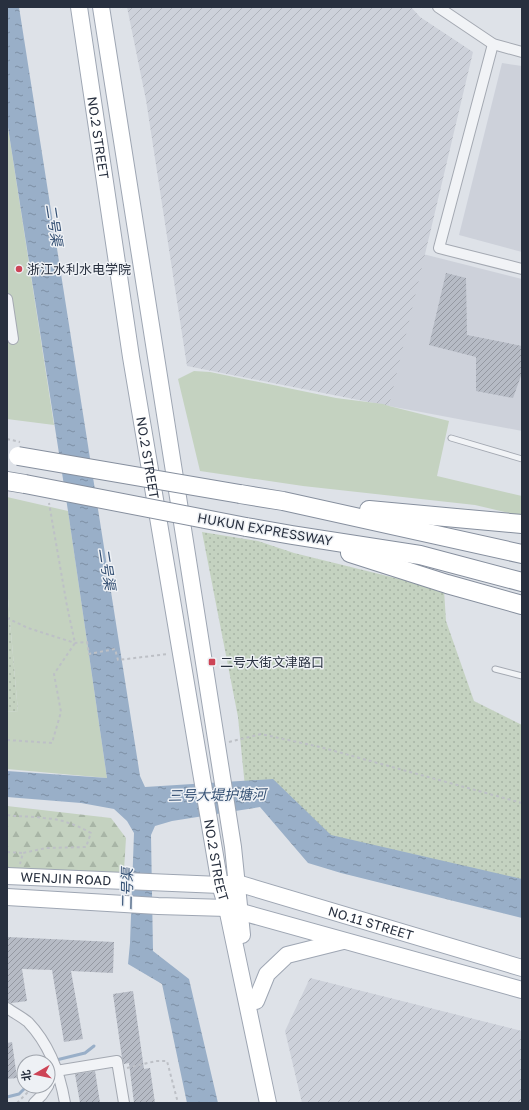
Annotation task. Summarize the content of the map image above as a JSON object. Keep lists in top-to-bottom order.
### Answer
{
  "streets": {
    "highway": ["HUKUN EXPRESSWAY"],
    "main road": ["NO.2 STREET", "WENJIN ROAD", "NO.11 STREET"]
  },
  "crossings": [
    ["NO.2 STREET", "WENJIN ROAD"],
    ["NO.2 STREET", "NO.11 STREET"],
    ["WENJIN ROAD", "NO.11 STREET"]
  ],
  "water": ["二号渠", "三号大堤护塘河"],
  "places": {
    "other": ["浙江水利水电学院"],
    "transit": ["二号大街文津路口"]
  },
  "north": "left"
}
